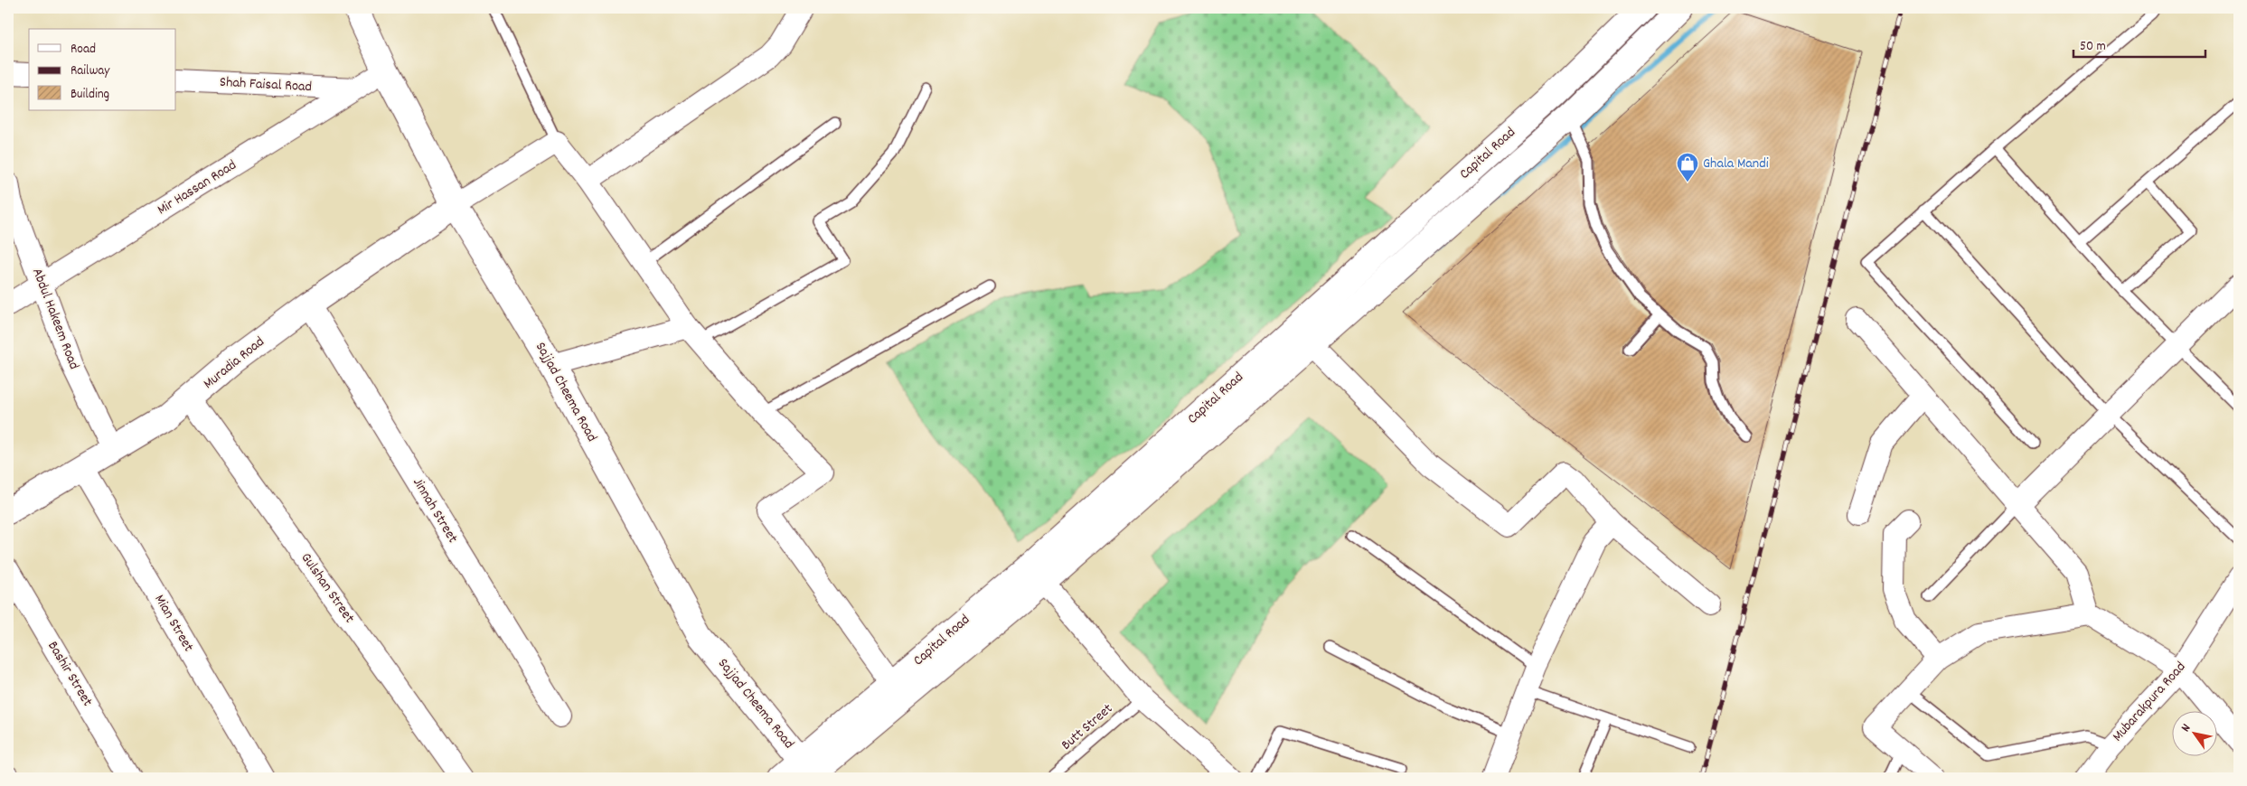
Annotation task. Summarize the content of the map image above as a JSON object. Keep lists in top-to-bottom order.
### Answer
{
  "streets": {
    "street": [
      "Shah Faisal Road",
      "Capital Road",
      "Mir Hassan Road",
      "Abdul Hakeem Road",
      "Muradia Road",
      "Sajjad Cheema Road",
      "Jinnah Street",
      "Gulshan Street",
      "Mian Street",
      "Bashir Street",
      "Mubarakpura Road"
    ],
    "lane": ["Butt Street"]
  },
  "crossings": [
    ["Shah Faisal Road", "Mir Hassan Road"],
    ["Capital Road", "Sajjad Cheema Road"],
    ["Mir Hassan Road", "Abdul Hakeem Road"],
    ["Mir Hassan Road", "Sajjad Cheema Road"],
    ["Abdul Hakeem Road", "Muradia Road"],
    ["Muradia Road", "Sajjad Cheema Road"],
    ["Muradia Road", "Jinnah Street"],
    ["Muradia Road", "Gulshan Street"],
    ["Muradia Road", "Mian Street"]
  ],
  "places": {
    "shop": ["Ghala Mandi"]
  },
  "legend": ["Road", "Railway", "Building"],
  "scale_bar": "50 m",
  "north": "top left"
}
